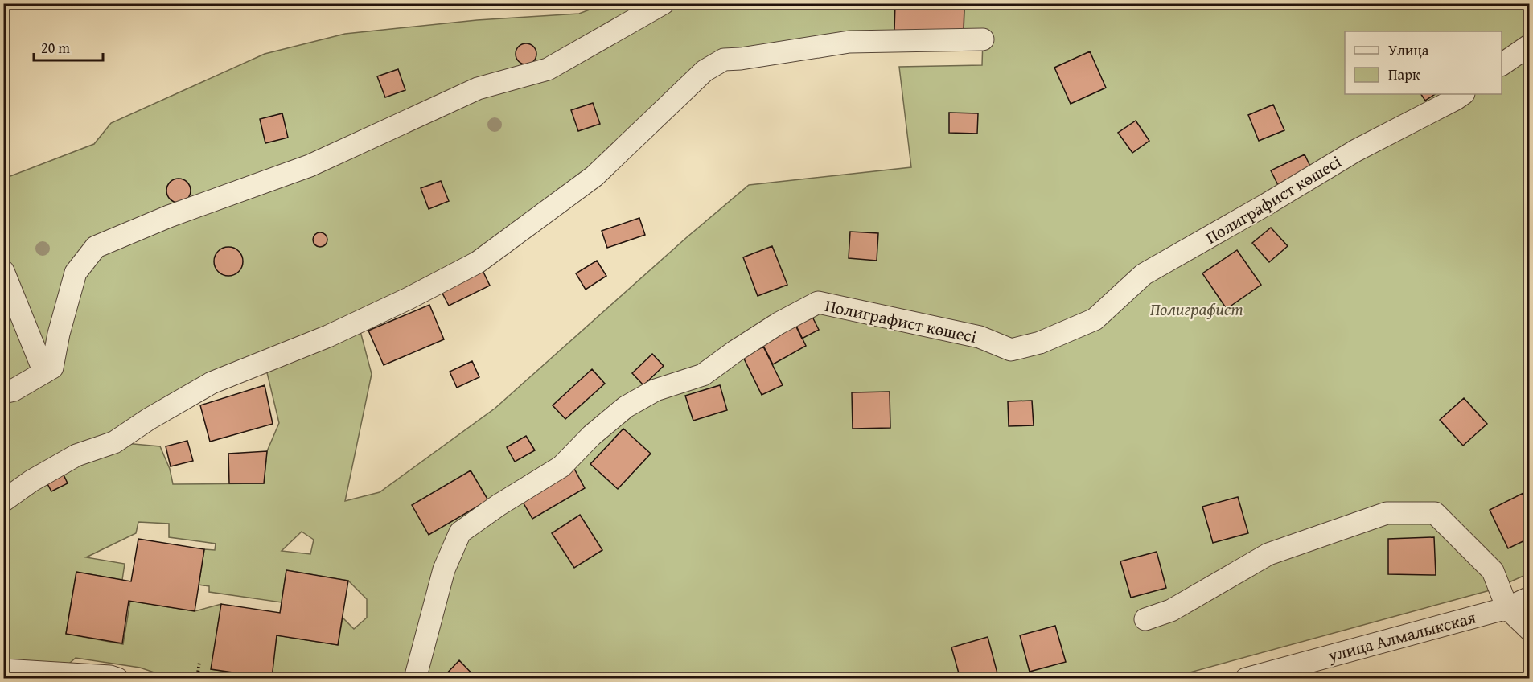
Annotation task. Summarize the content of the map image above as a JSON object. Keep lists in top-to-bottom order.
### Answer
{
  "streets": {
    "street": ["Полиграфист көшесі", "улица Алмалыкская"]
  },
  "parks": ["Полиграфист"],
  "legend": ["Улица", "Парк"],
  "scale_bar": "20 m"
}
